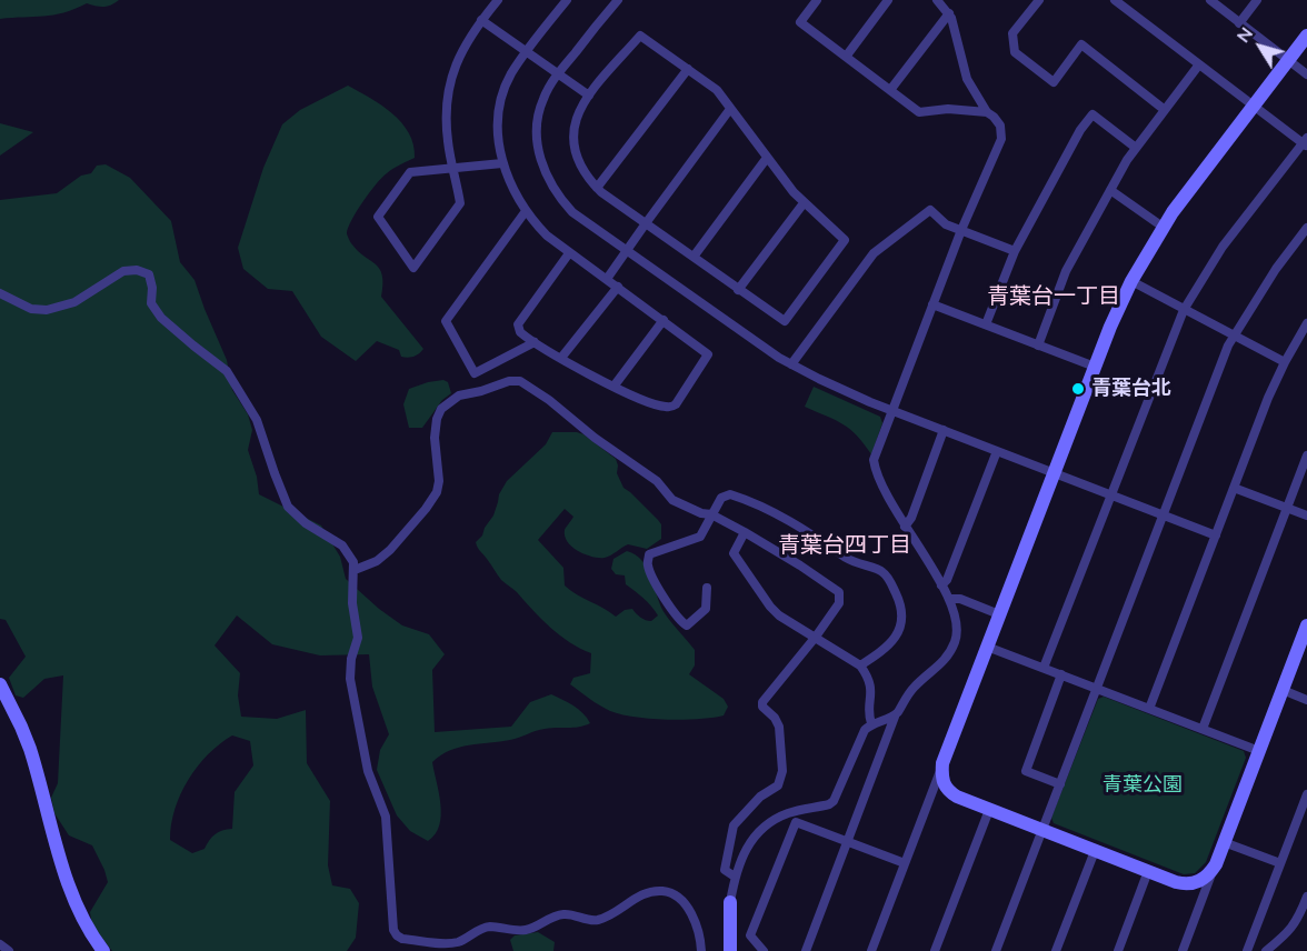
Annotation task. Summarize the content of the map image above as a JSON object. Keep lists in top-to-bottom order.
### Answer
{
  "districts": ["青葉台一丁目", "青葉台四丁目"],
  "parks": ["青葉公園"],
  "places": ["青葉台北"],
  "north": "top left"
}
